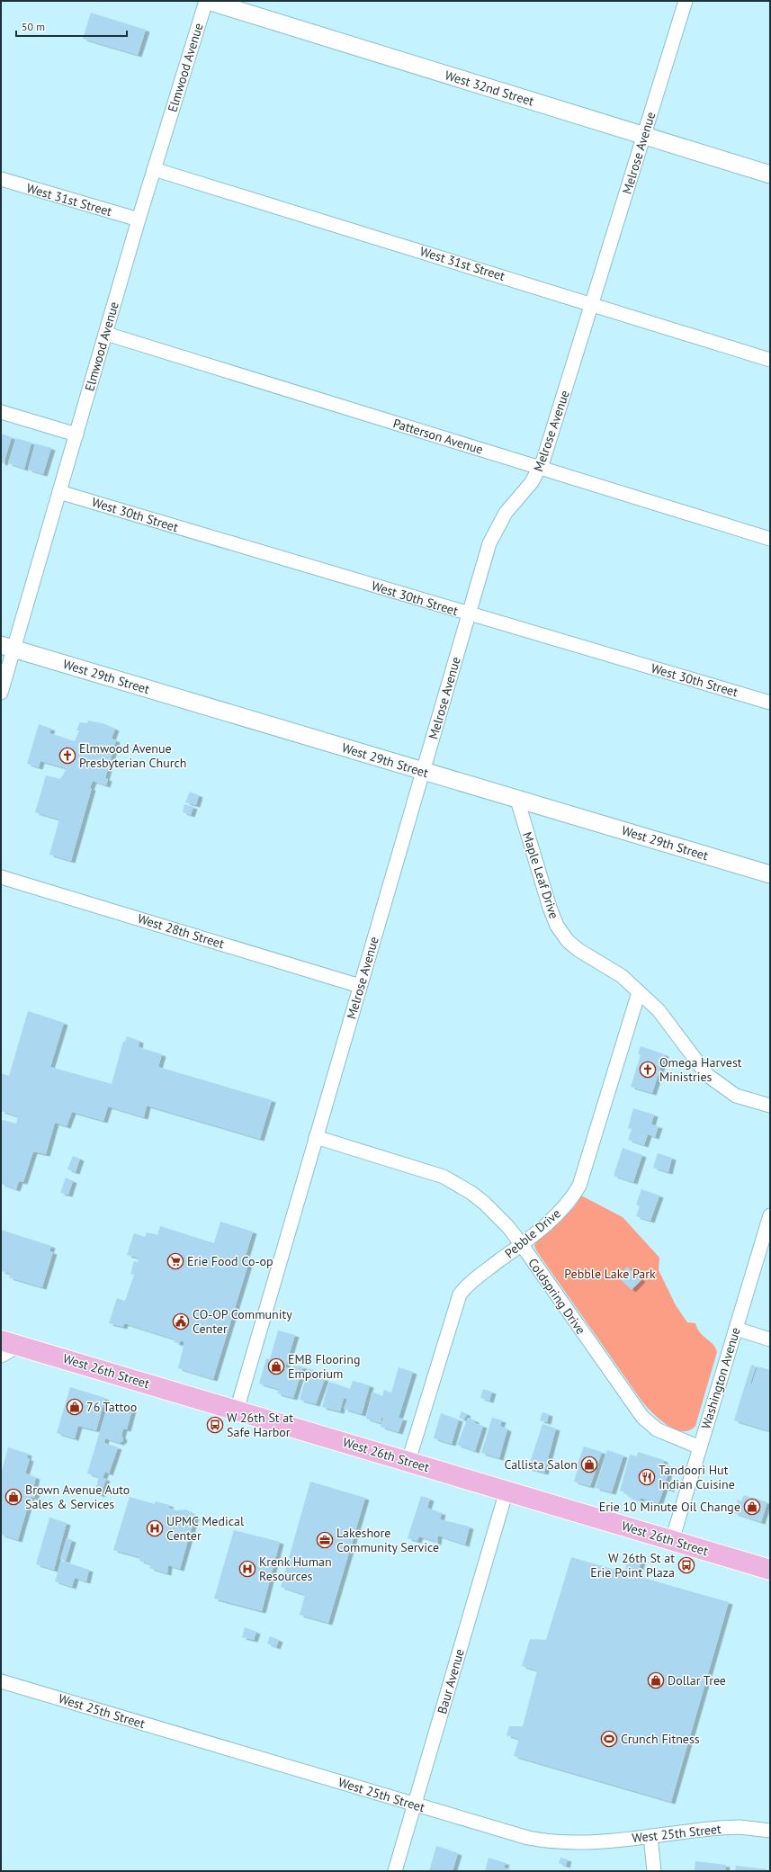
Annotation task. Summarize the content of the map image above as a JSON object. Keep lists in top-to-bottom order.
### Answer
{
  "streets": {
    "main road": ["West 26th Street"],
    "street": [
      "Elmwood Avenue",
      "West 32nd Street",
      "Melrose Avenue",
      "West 31st Street",
      "Patterson Avenue",
      "West 30th Street",
      "West 29th Street",
      "Maple Leaf Drive",
      "West 28th Street",
      "Pebble Drive",
      "Coldspring Drive",
      "Washington Avenue",
      "Baur Avenue",
      "West 25th Street"
    ]
  },
  "crossings": [
    ["Elmwood Avenue", "West 32nd Street"],
    ["Elmwood Avenue", "West 31st Street"],
    ["Elmwood Avenue", "Patterson Avenue"],
    ["Elmwood Avenue", "West 30th Street"],
    ["Elmwood Avenue", "West 29th Street"],
    ["West 32nd Street", "Melrose Avenue"],
    ["Melrose Avenue", "West 31st Street"],
    ["Melrose Avenue", "Patterson Avenue"],
    ["Melrose Avenue", "West 30th Street"],
    ["Melrose Avenue", "West 29th Street"],
    ["Melrose Avenue", "West 28th Street"],
    ["Melrose Avenue", "Coldspring Drive"],
    ["Melrose Avenue", "West 26th Street"],
    ["West 29th Street", "Maple Leaf Drive"],
    ["Maple Leaf Drive", "Pebble Drive"],
    ["Pebble Drive", "Coldspring Drive"],
    ["Pebble Drive", "West 26th Street"],
    ["Coldspring Drive", "Washington Avenue"],
    ["West 26th Street", "Washington Avenue"],
    ["West 26th Street", "Baur Avenue"],
    ["Baur Avenue", "West 25th Street"]
  ],
  "parks": ["Pebble Lake Park"],
  "places": {
    "church": ["Elmwood Avenue Presbyterian Church", "Omega Harvest Ministries"],
    "supermarket": ["Erie Food Co-op"],
    "public building": ["CO-OP Community Center"],
    "shop": [
      "EMB Flooring Emporium",
      "76 Tattoo",
      "Callista Salon",
      "Brown Avenue Auto Sales & Services",
      "Erie 10 Minute Oil Change",
      "Dollar Tree"
    ],
    "bus stop": ["W 26th St at Safe Harbor", "W 26th St at Erie Point Plaza"],
    "restaurant": ["Tandoori Hut Indian Cuisine"],
    "hospital": ["UPMC Medical Center", "Krenk Human Resources"],
    "office": ["Lakeshore Community Service"],
    "sports": ["Crunch Fitness"]
  },
  "scale_bar": "50 m"
}
